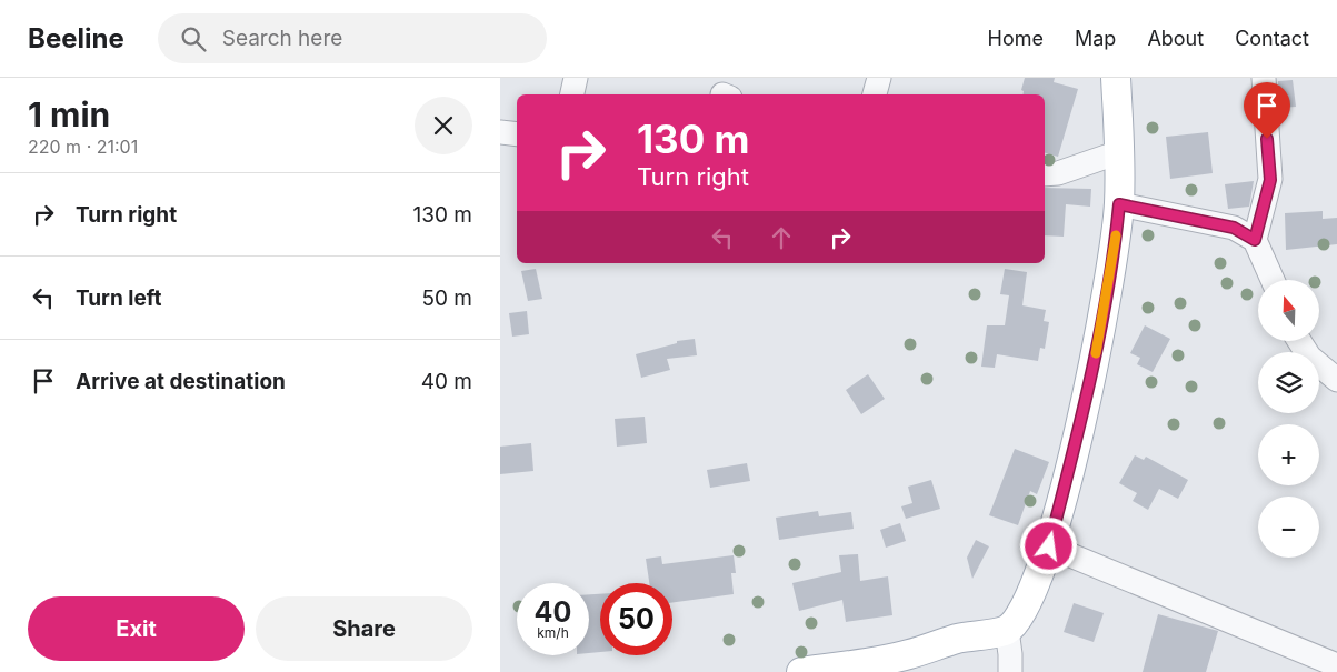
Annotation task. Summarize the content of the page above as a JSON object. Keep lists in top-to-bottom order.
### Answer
{
  "north": "top",
  "page": {
    "header": "Beeline",
    "search": "Search here",
    "nav": [
      "Home",
      "Map",
      "About",
      "Contact"
    ],
    "heading": ["1 min", "220 m · 21:01"],
    "turn": ["130 m", "Turn right"],
    "list": [
      {
        "name": "Turn right",
        "value": "130 m"
      },
      {
        "name": "Turn left",
        "value": "50 m"
      },
      {
        "name": "Arrive at destination",
        "value": "40 m"
      }
    ],
    "map_buttons": ["+", "−"],
    "speed": "40 km/h",
    "limit": "50",
    "buttons": ["Exit", "Share"]
  }
}
